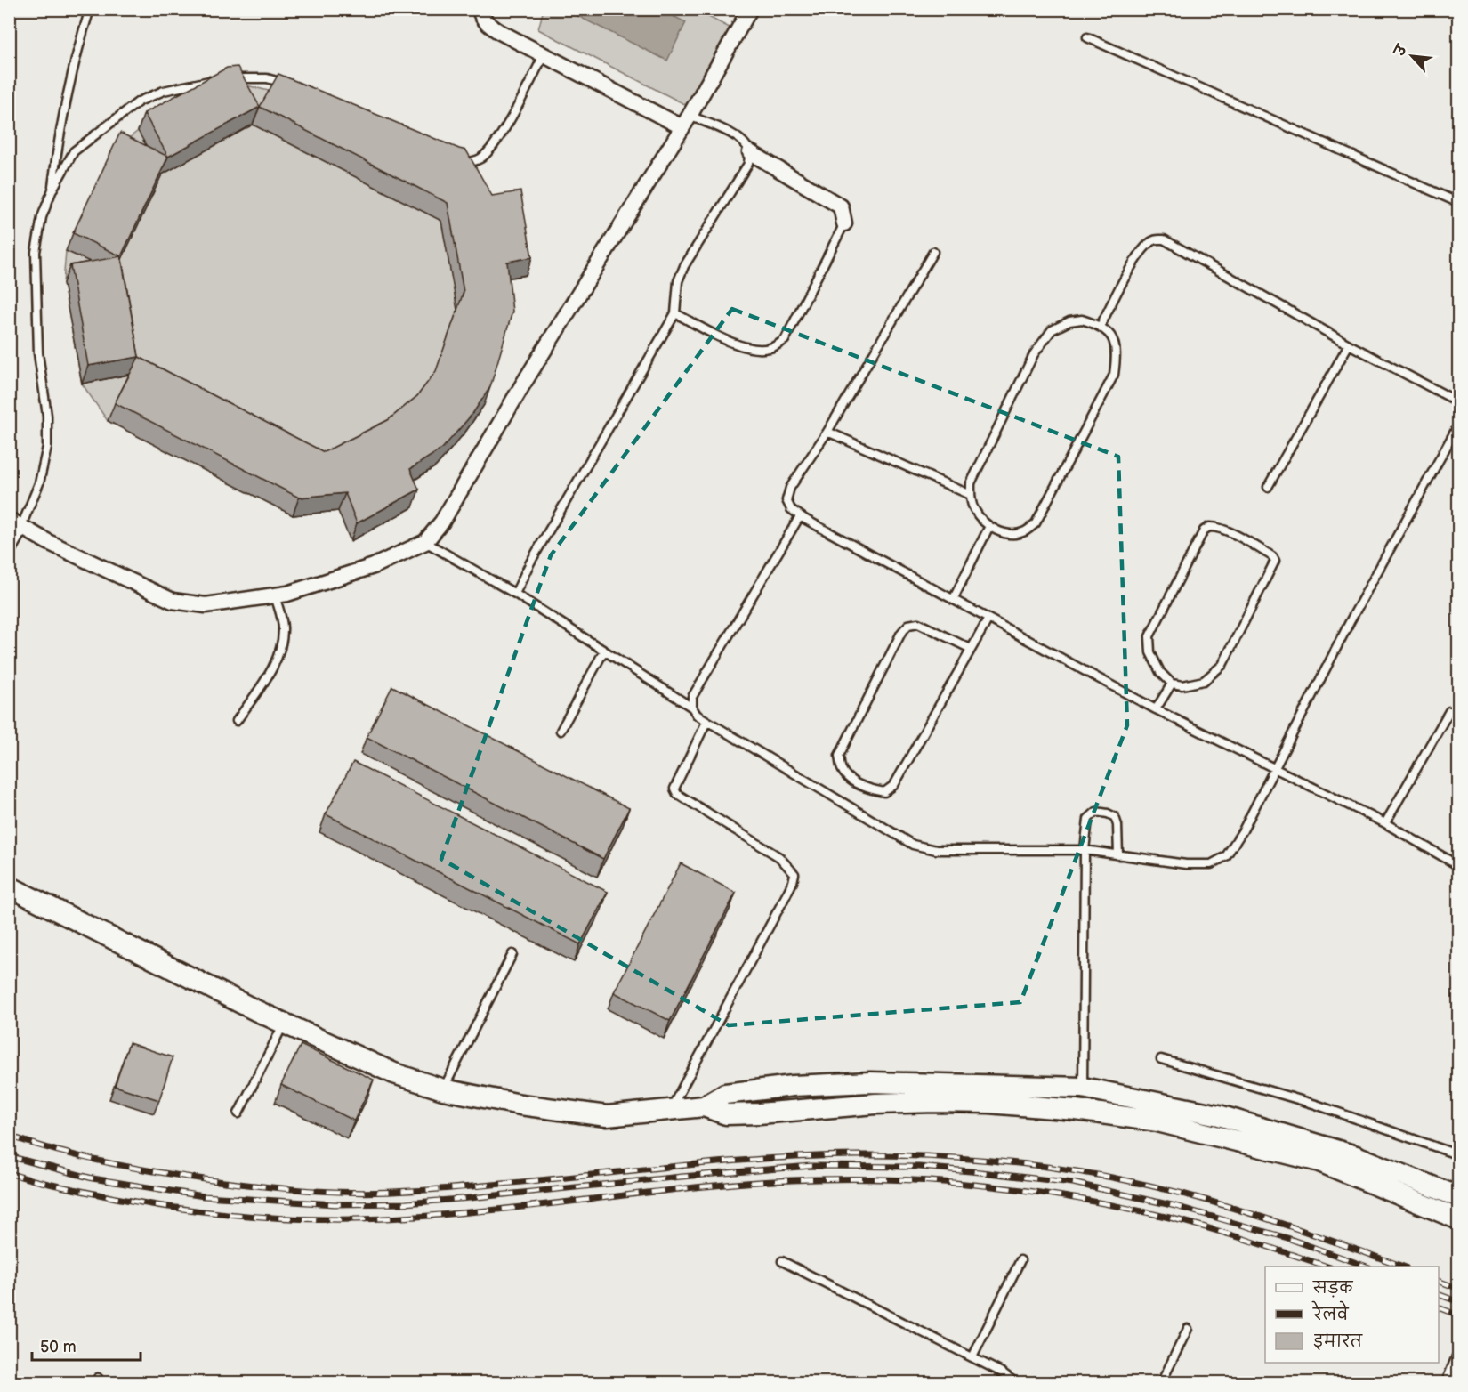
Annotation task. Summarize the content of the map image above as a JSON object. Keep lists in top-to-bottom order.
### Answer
{
  "legend": ["सड़क", "रेलवे", "इमारत"],
  "scale_bar": "50 m",
  "north": "top left"
}
